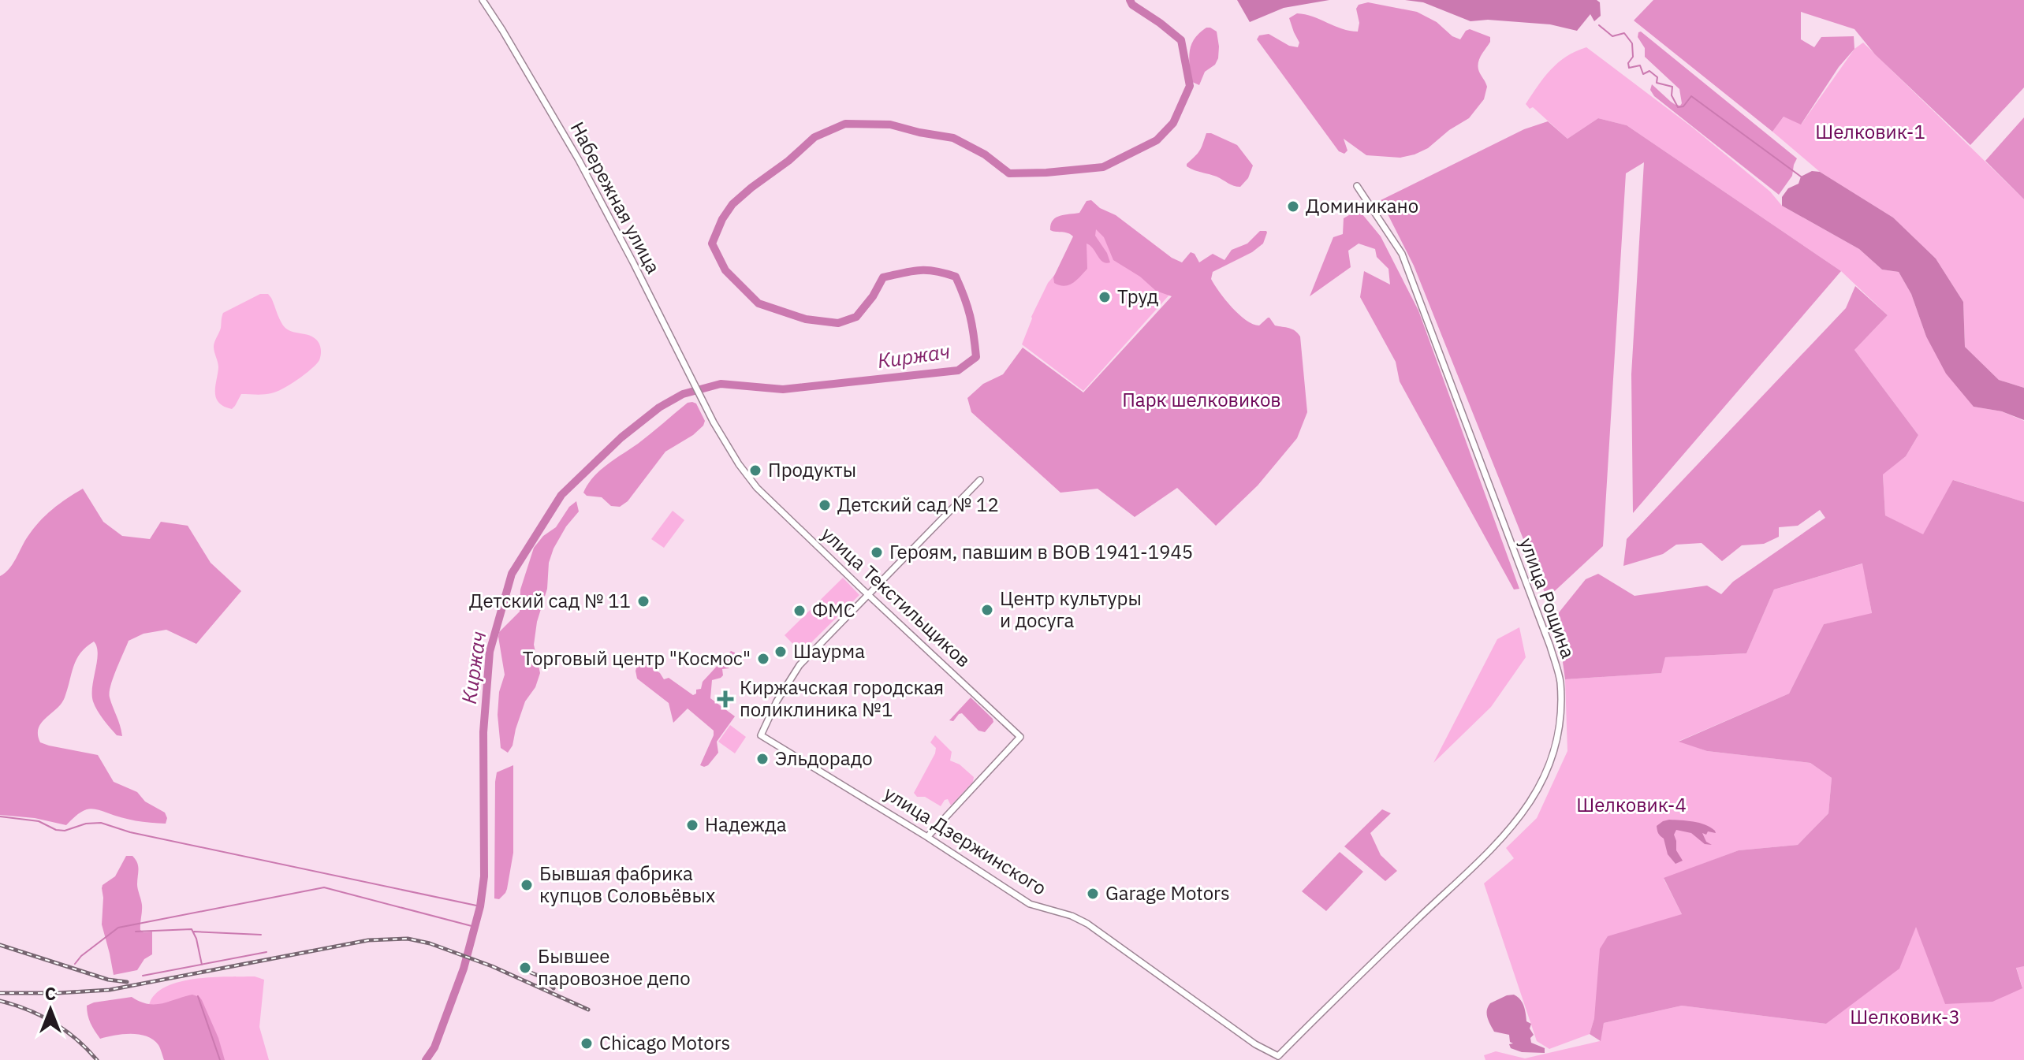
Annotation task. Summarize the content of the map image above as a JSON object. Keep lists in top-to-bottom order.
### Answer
{
  "streets": {
    "street": [
      "Набережная улица",
      "улица Текстильщиков",
      "улица Рощина",
      "улица Дзержинского"
    ]
  },
  "crossings": [
    ["Набережная улица", "улица Текстильщиков"],
    ["улица Текстильщиков", "улица Дзержинского"],
    ["улица Рощина", "улица Дзержинского"]
  ],
  "water": ["Киржач"],
  "parks": [
    "Шелковик-1",
    "Парк шелковиков",
    "Шелковик-4",
    "Шелковик-3"
  ],
  "places": {
    "other": [
      "Доминикано",
      "Труд",
      "Продукты",
      "Детский сад № 12",
      "Героям, павшим в ВОВ 1941-1945",
      "Детский сад № 11",
      "Центр культуры и досуга",
      "ФМС",
      "Шаурма",
      "Торговый центр \"Космос\"",
      "Эльдорадо",
      "Надежда",
      "Бывшая фабрика купцов Соловьёвых",
      "Garage Motors",
      "Бывшее паровозное депо",
      "Chicago Motors"
    ],
    "health": ["Киржачская городская поликлиника №1"]
  },
  "north": "top"
}
